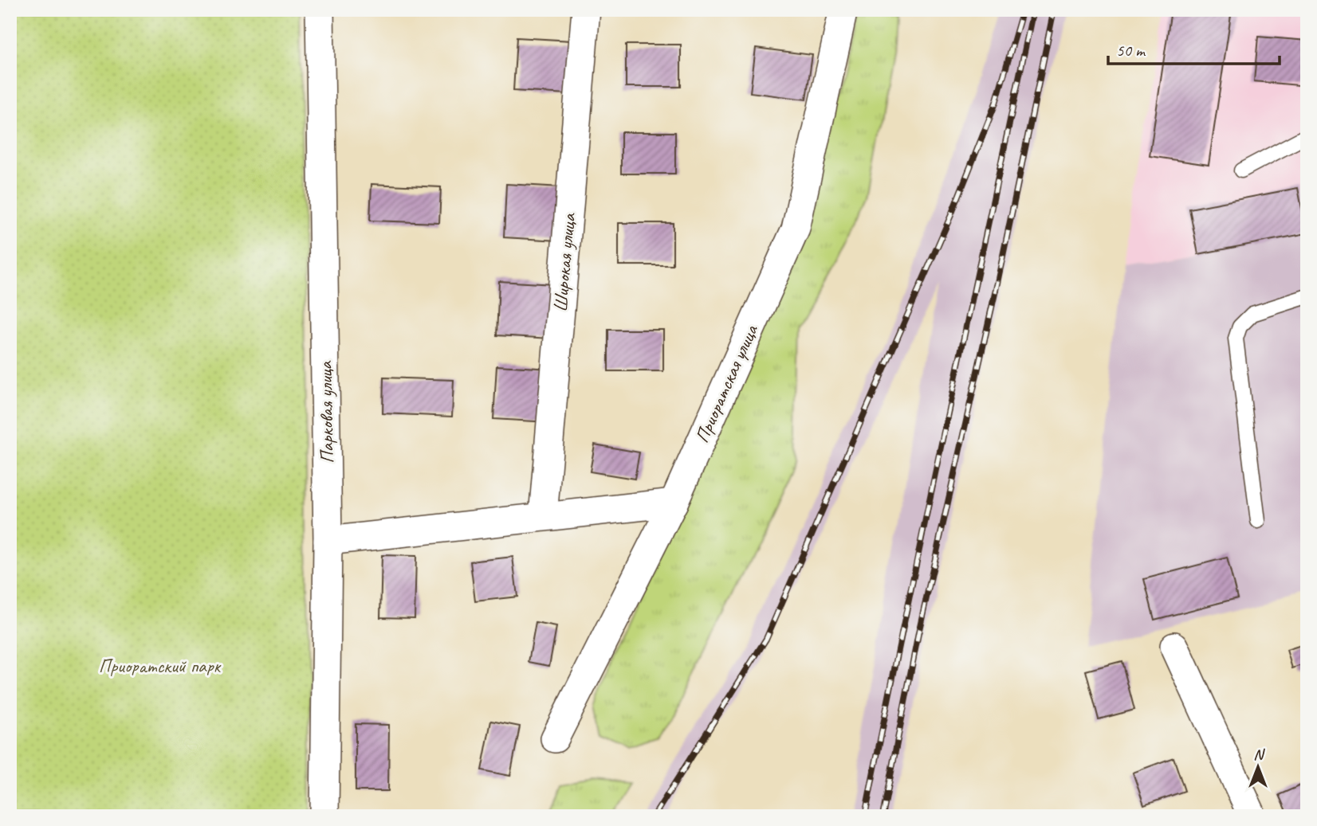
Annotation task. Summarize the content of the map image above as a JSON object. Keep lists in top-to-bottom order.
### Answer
{
  "streets": {
    "street": ["Широкая улица", "Приоратская улица", "Парковая улица"]
  },
  "parks": ["Приоратский парк"],
  "scale_bar": "50 m",
  "north": "top"
}
